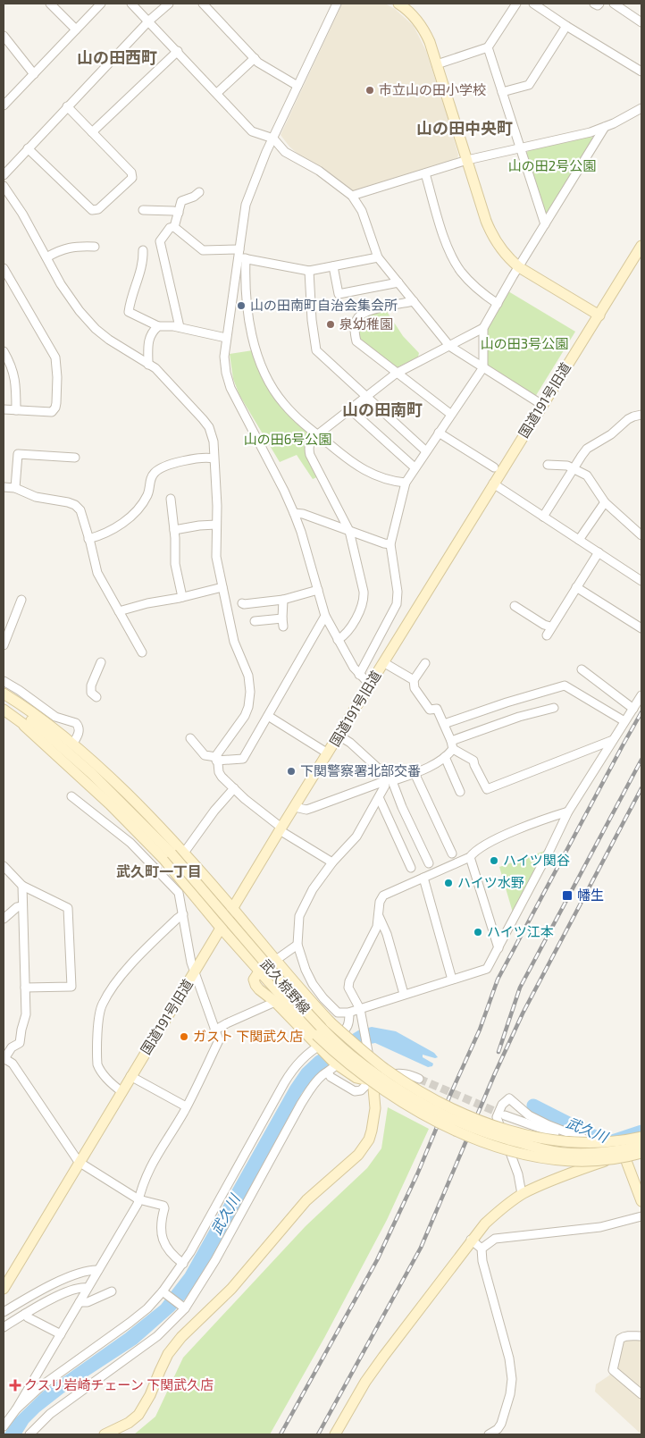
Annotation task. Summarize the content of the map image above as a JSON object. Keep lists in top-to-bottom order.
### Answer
{
  "streets": {
    "street": ["国道191号旧道", "武久椋野線"]
  },
  "districts": [
    "山の田西町",
    "山の田中央町",
    "山の田南町",
    "武久町一丁目"
  ],
  "water": ["武久川"],
  "parks": ["山の田2号公園", "山の田3号公園", "山の田6号公園"],
  "places": {
    "other": [
      "市立山の田小学校",
      "山の田南町自治会集会所",
      "泉幼稚園",
      "下関警察署北部交番",
      "ハイツ関谷",
      "ハイツ水野",
      "ハイツ江本",
      "ガスト 下関武久店"
    ],
    "transit": ["幡生"],
    "health": ["クスリ岩崎チェーン 下関武久店"]
  }
}
